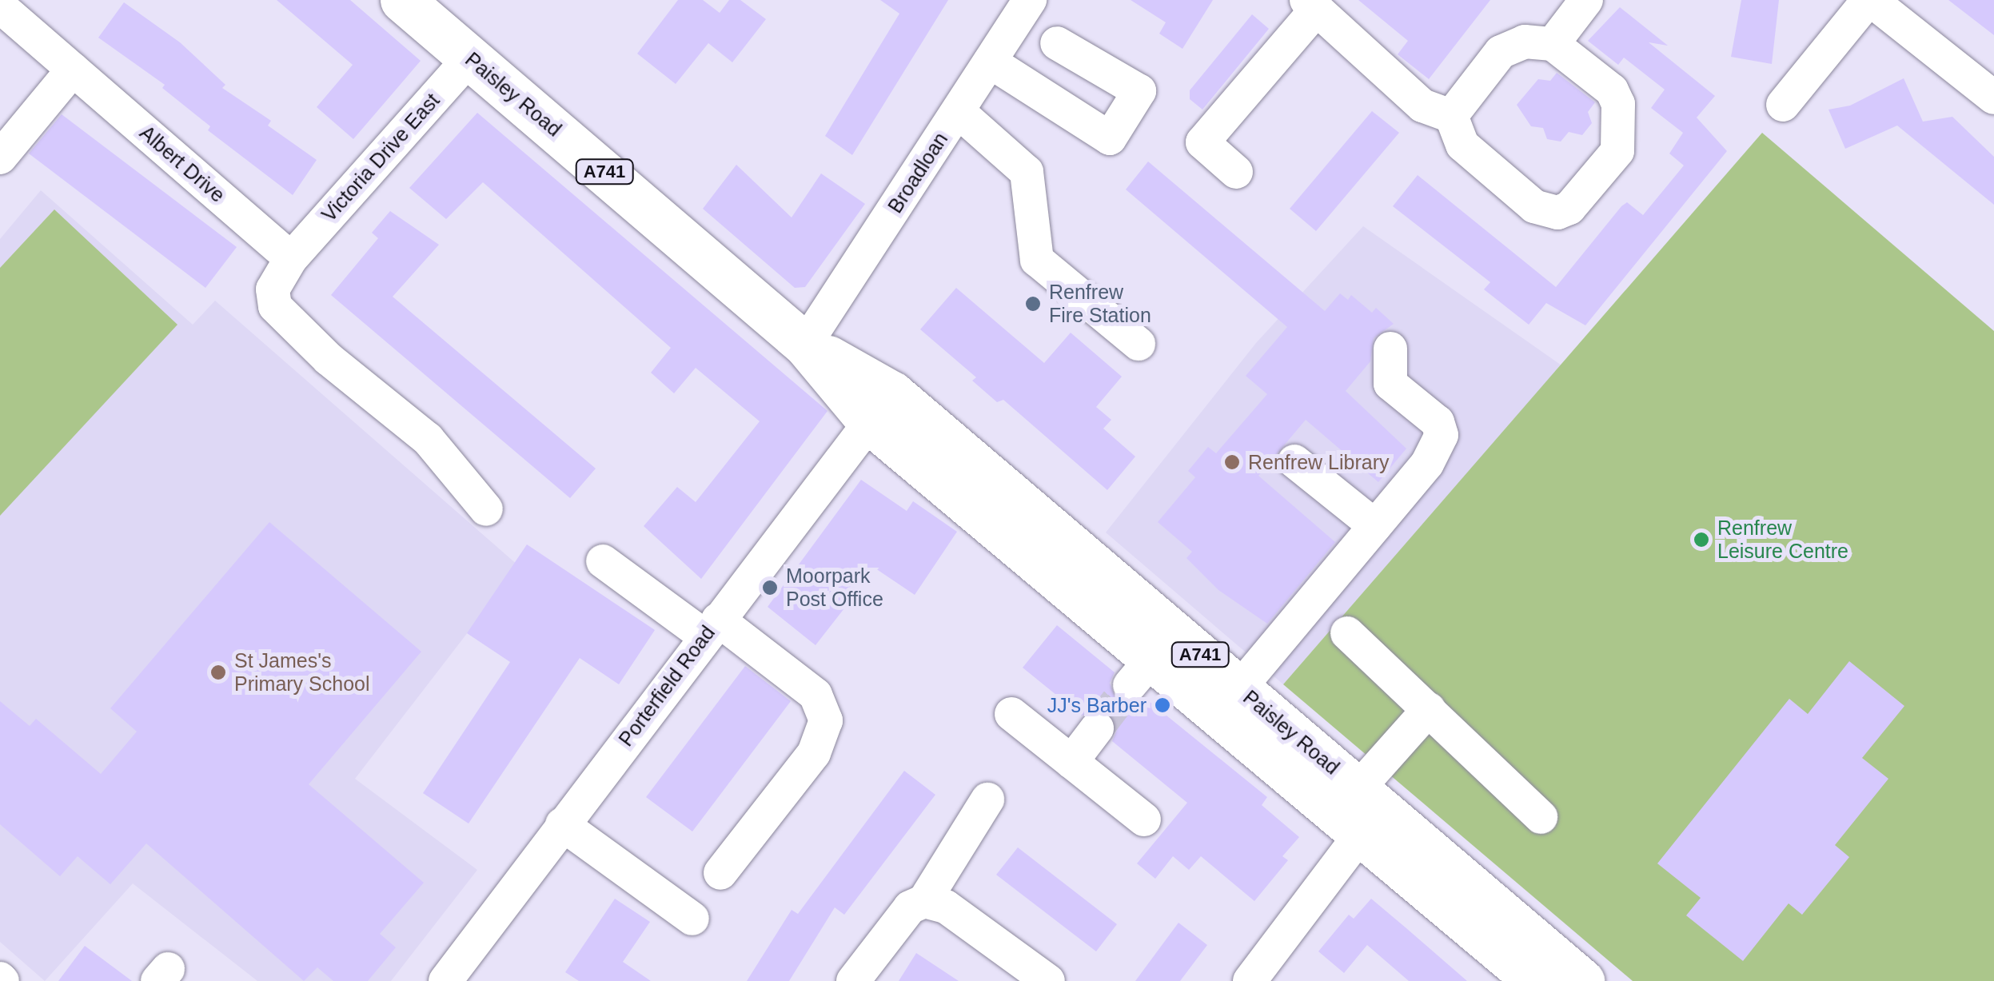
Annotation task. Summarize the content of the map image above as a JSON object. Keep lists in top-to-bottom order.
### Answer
{
  "streets": {
    "main road": ["Paisley Road", "A741"],
    "street": [
      "Victoria Drive East",
      "Albert Drive",
      "Broadloan",
      "Porterfield Road"
    ]
  },
  "crossings": [
    ["Paisley Road", "Victoria Drive East"],
    ["Paisley Road", "Broadloan"],
    ["Paisley Road", "Porterfield Road"],
    ["Victoria Drive East", "Albert Drive"]
  ],
  "places": [
    "Renfrew Fire Station",
    "Renfrew Library",
    "Renfrew Leisure Centre",
    "Moorpark Post Office",
    "St James's Primary School",
    "JJ's Barber"
  ]
}
